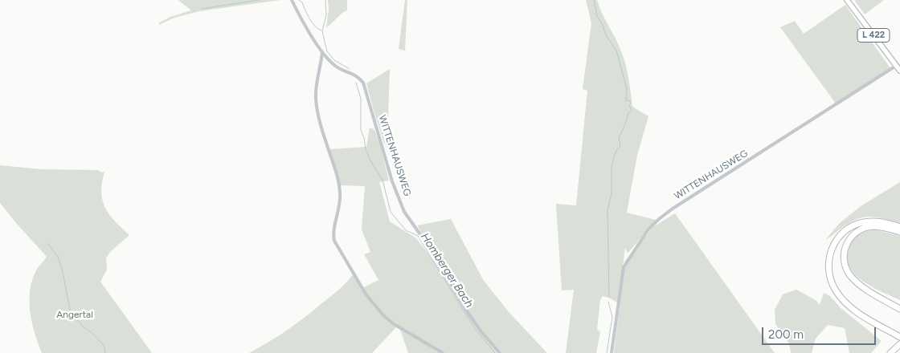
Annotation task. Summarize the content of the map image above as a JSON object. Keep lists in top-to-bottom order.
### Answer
{
  "streets": {
    "main road": ["L 422"],
    "street": ["WITTENHAUSWEG"]
  },
  "crossings": [
    ["L 422", "WITTENHAUSWEG"]
  ],
  "water": ["Homberger Bach"],
  "parks": ["Angertal"],
  "scale_bar": "200 m"
}
